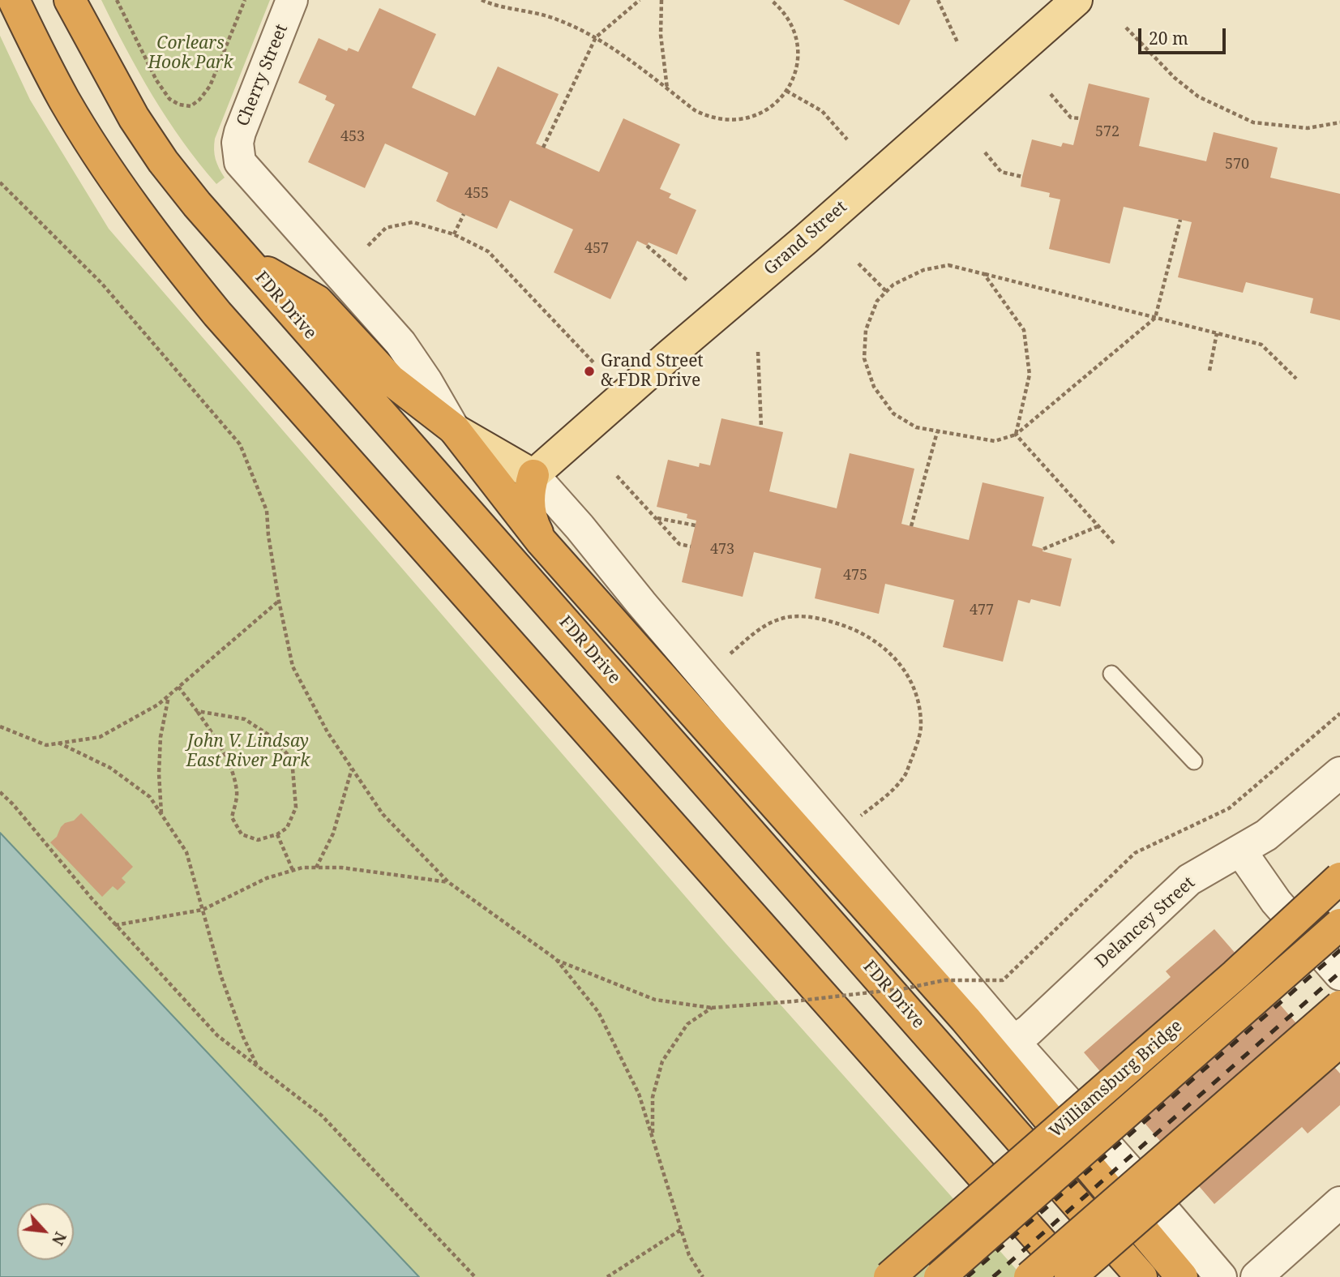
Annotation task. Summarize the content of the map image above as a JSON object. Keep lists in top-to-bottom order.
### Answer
{
  "streets": {
    "highway": ["FDR Drive", "Williamsburg Bridge"],
    "main road": ["Grand Street"],
    "street": ["Cherry Street", "Delancey Street"]
  },
  "parks": ["Corlears Hook Park", "John V. Lindsay East River Park"],
  "places": ["Grand Street & FDR Drive"],
  "house_numbers": [
    "572",
    "453",
    "570",
    "455",
    "457",
    "473",
    "475",
    "477"
  ],
  "scale_bar": "20 m",
  "north": "bottom right"
}
